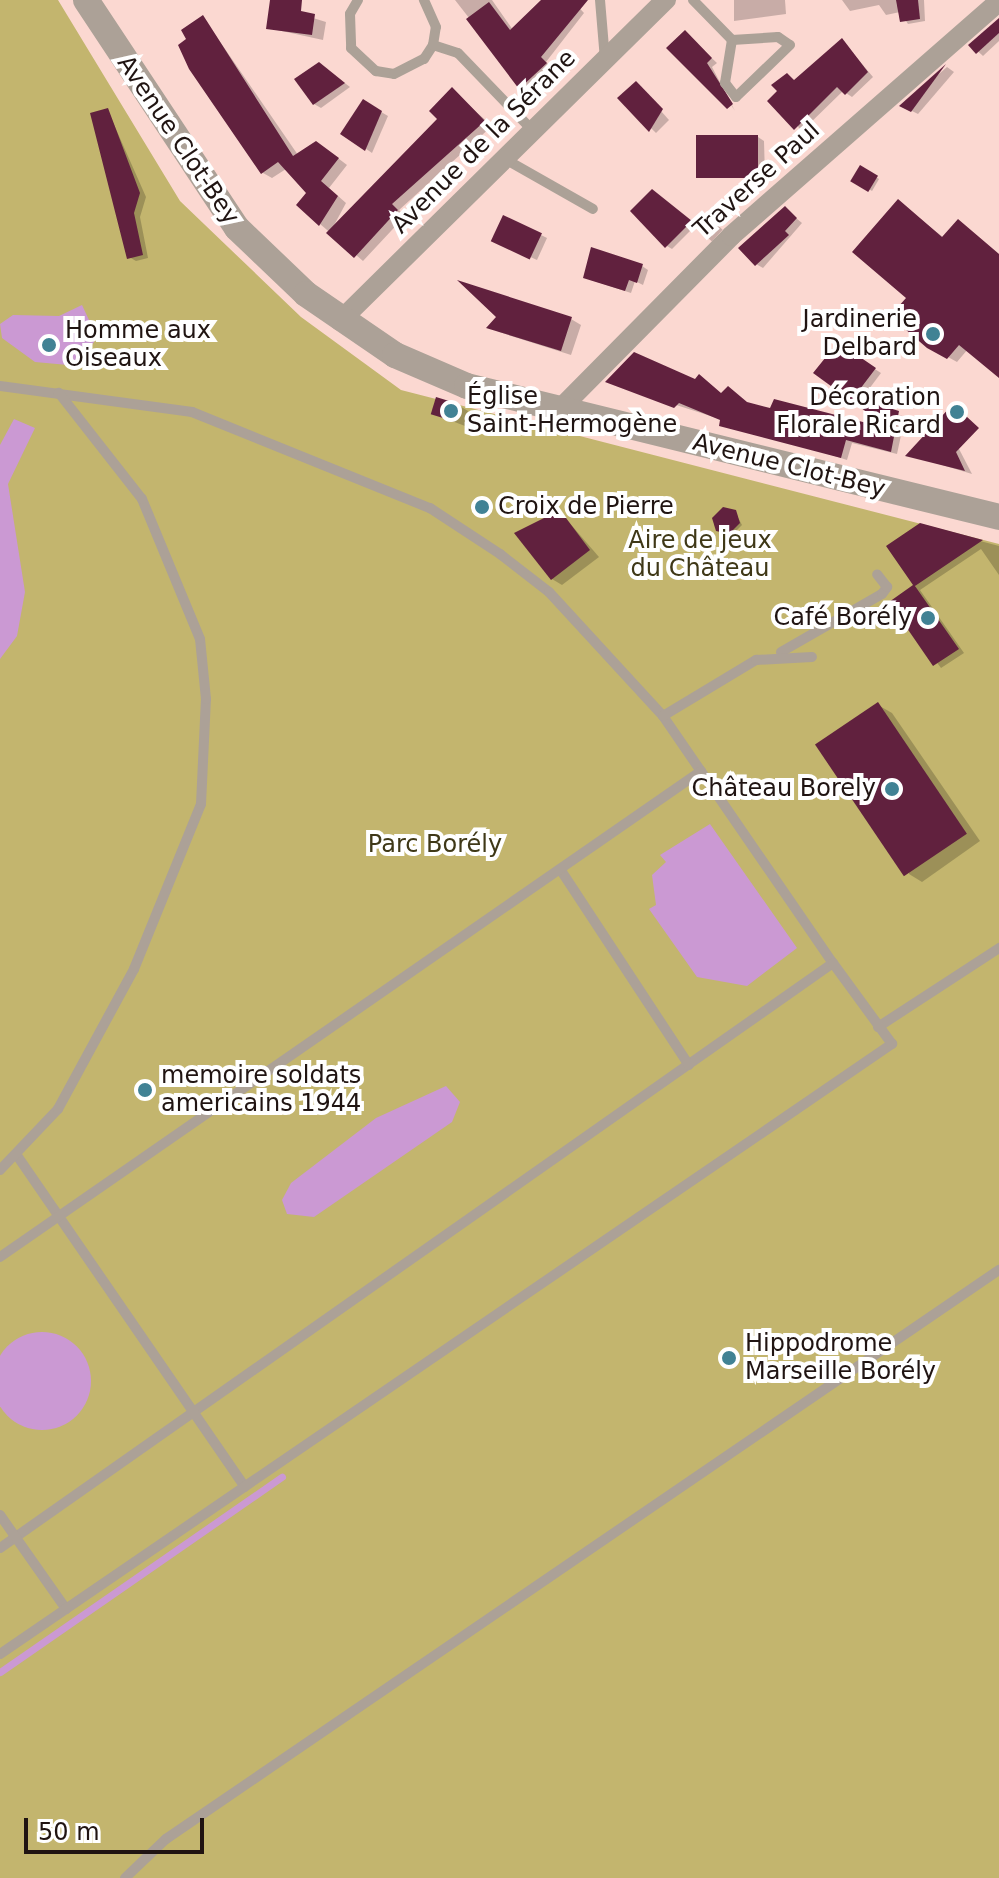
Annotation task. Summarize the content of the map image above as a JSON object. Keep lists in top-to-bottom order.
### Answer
{
  "streets": {
    "street": ["Avenue Clot-Bey", "Avenue de la Sérane", "Traverse Paul"]
  },
  "crossings": [
    ["Avenue Clot-Bey", "Avenue de la Sérane"],
    ["Avenue Clot-Bey", "Traverse Paul"]
  ],
  "parks": ["Aire de jeux du Château", "Parc Borély"],
  "places": [
    "Jardinerie Delbard",
    "Homme aux Oiseaux",
    "Église Saint-Hermogène",
    "Décoration Florale Ricard",
    "Croix de Pierre",
    "Café Borély",
    "Château Borely",
    "memoire soldats americains 1944",
    "Hippodrome Marseille Borély"
  ],
  "scale_bar": "50 m"
}
